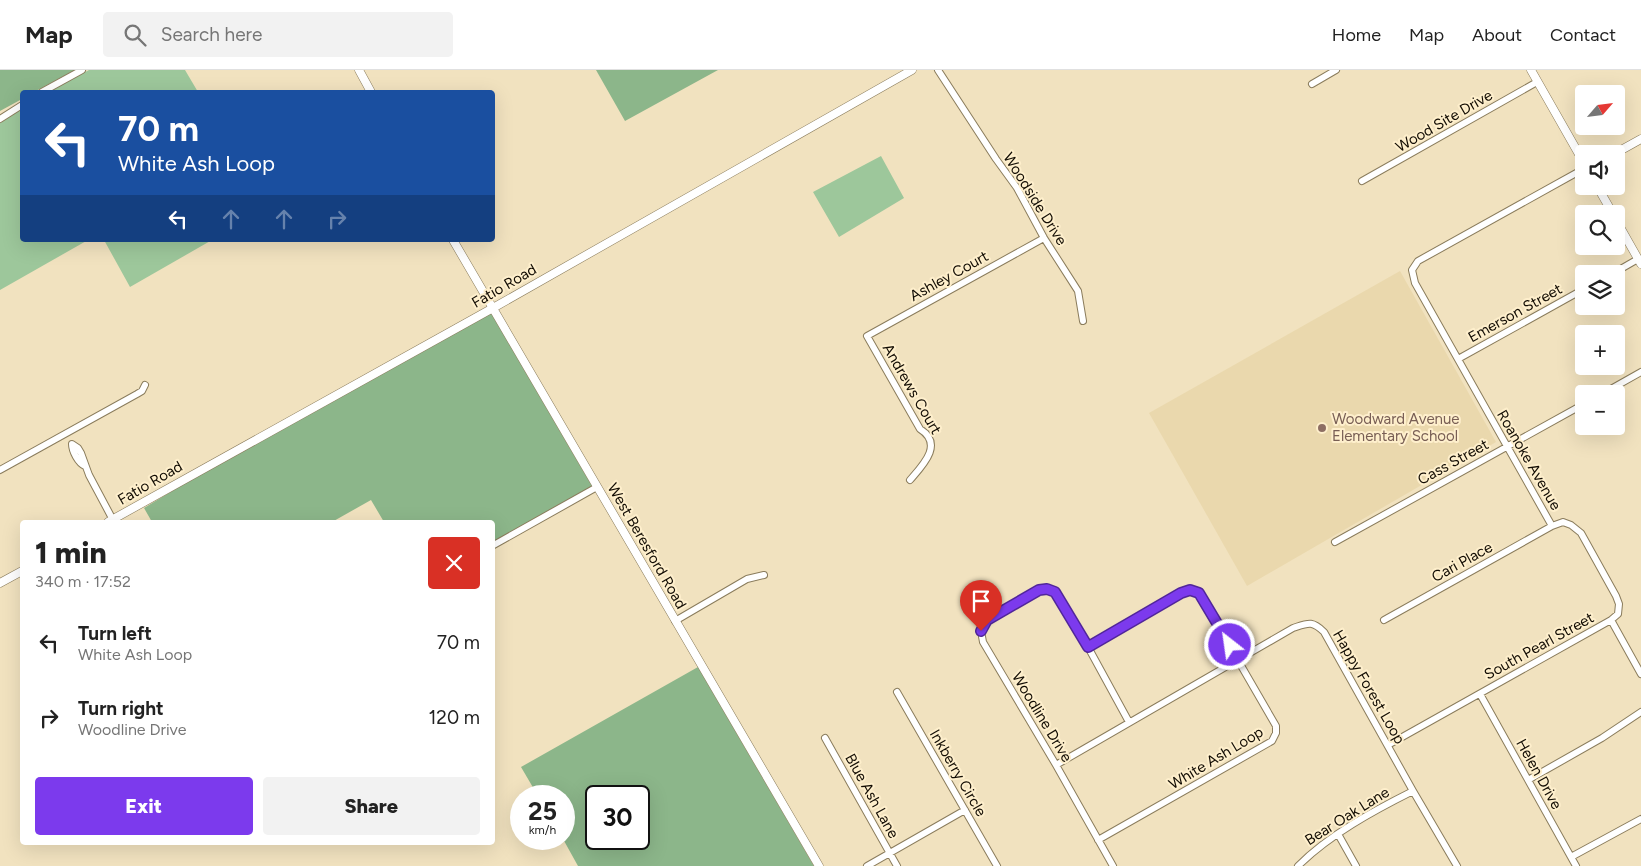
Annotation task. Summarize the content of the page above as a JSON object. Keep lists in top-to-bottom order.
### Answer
{
  "streets": {
    "street": [
      "Wood Site Drive",
      "Woodside Drive",
      "Ashley Court",
      "Fatio Road",
      "Emerson Street",
      "Andrews Court",
      "Roanoke Avenue",
      "Cass Street",
      "West Beresford Road",
      "Cari Place",
      "South Pearl Street",
      "Happy Forest Loop",
      "Woodline Drive",
      "White Ash Loop",
      "Inkberry Circle",
      "Helen Drive",
      "Blue Ash Lane",
      "Bear Oak Lane"
    ]
  },
  "crossings": [
    ["Woodside Drive", "Ashley Court"],
    ["Ashley Court", "Andrews Court"],
    ["Fatio Road", "West Beresford Road"],
    ["Emerson Street", "Roanoke Avenue"],
    ["Roanoke Avenue", "Cass Street"],
    ["Roanoke Avenue", "Cari Place"],
    ["Roanoke Avenue", "South Pearl Street"],
    ["South Pearl Street", "Happy Forest Loop"],
    ["South Pearl Street", "Helen Drive"],
    ["Happy Forest Loop", "Woodline Drive"],
    ["Happy Forest Loop", "White Ash Loop"],
    ["Happy Forest Loop", "Bear Oak Lane"],
    ["Woodline Drive", "White Ash Loop"]
  ],
  "places": ["Woodward Avenue Elementary School"],
  "north": "top right",
  "page": {
    "header": "Map",
    "search": "Search here",
    "nav": [
      "Home",
      "Map",
      "About",
      "Contact"
    ],
    "map_buttons": ["+", "−"],
    "turn": ["70 m", "White Ash Loop"],
    "heading": ["1 min", "340 m · 17:52"],
    "list": [
      {
        "name": "Turn left",
        "note": "White Ash Loop",
        "value": "70 m"
      },
      {
        "name": "Turn right",
        "note": "Woodline Drive",
        "value": "120 m"
      }
    ],
    "buttons": ["Exit", "Share"],
    "speed": "25 km/h",
    "limit": "30"
  }
}
